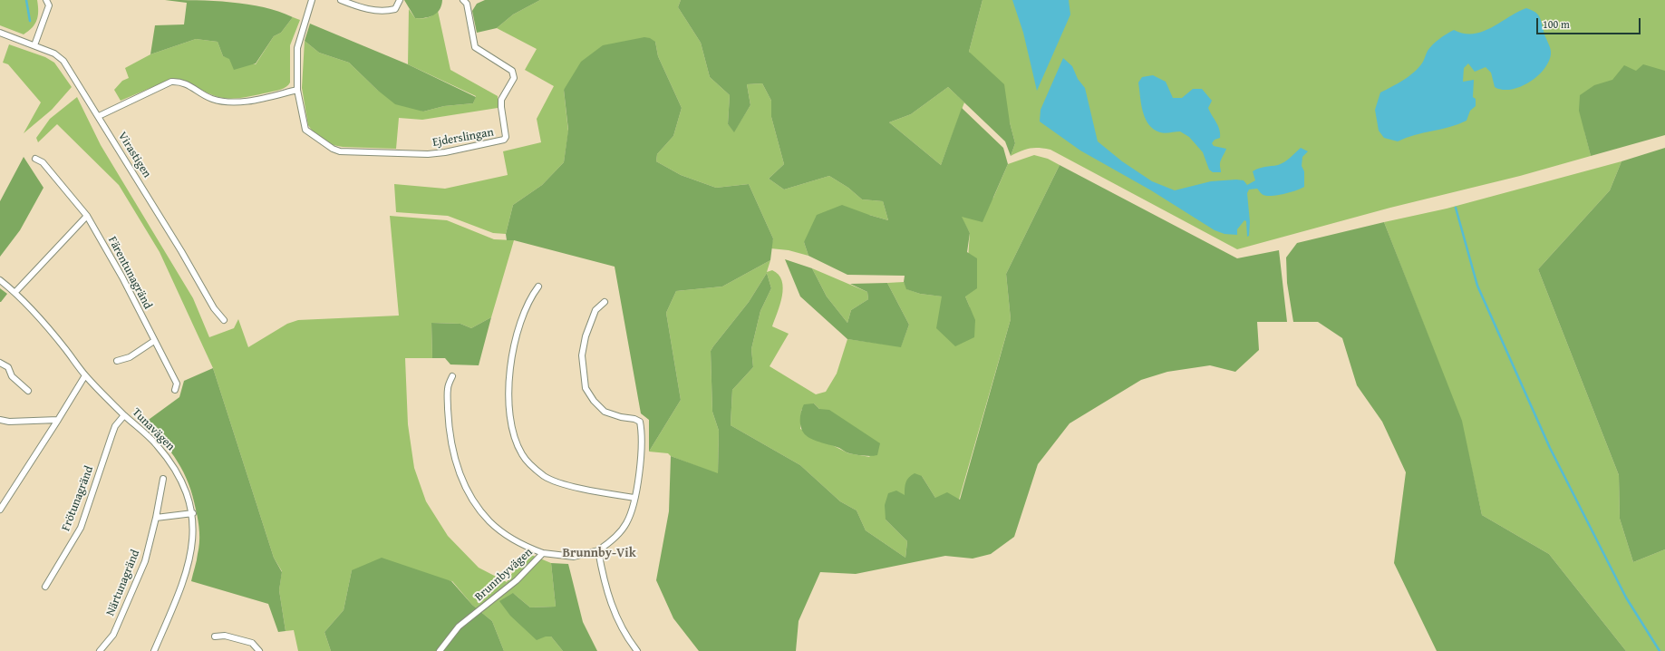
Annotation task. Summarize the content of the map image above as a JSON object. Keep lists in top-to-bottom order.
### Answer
{
  "streets": {
    "street": [
      "Ejderslingan",
      "Virastigen",
      "Färentunagränd",
      "Tunavägen",
      "Frötunagränd",
      "Brunnbyvägen",
      "Närtunagränd"
    ]
  },
  "crossings": [
    ["Tunavägen", "Frötunagränd"]
  ],
  "districts": ["Brunnby-Vik"],
  "scale_bar": "100 m"
}
